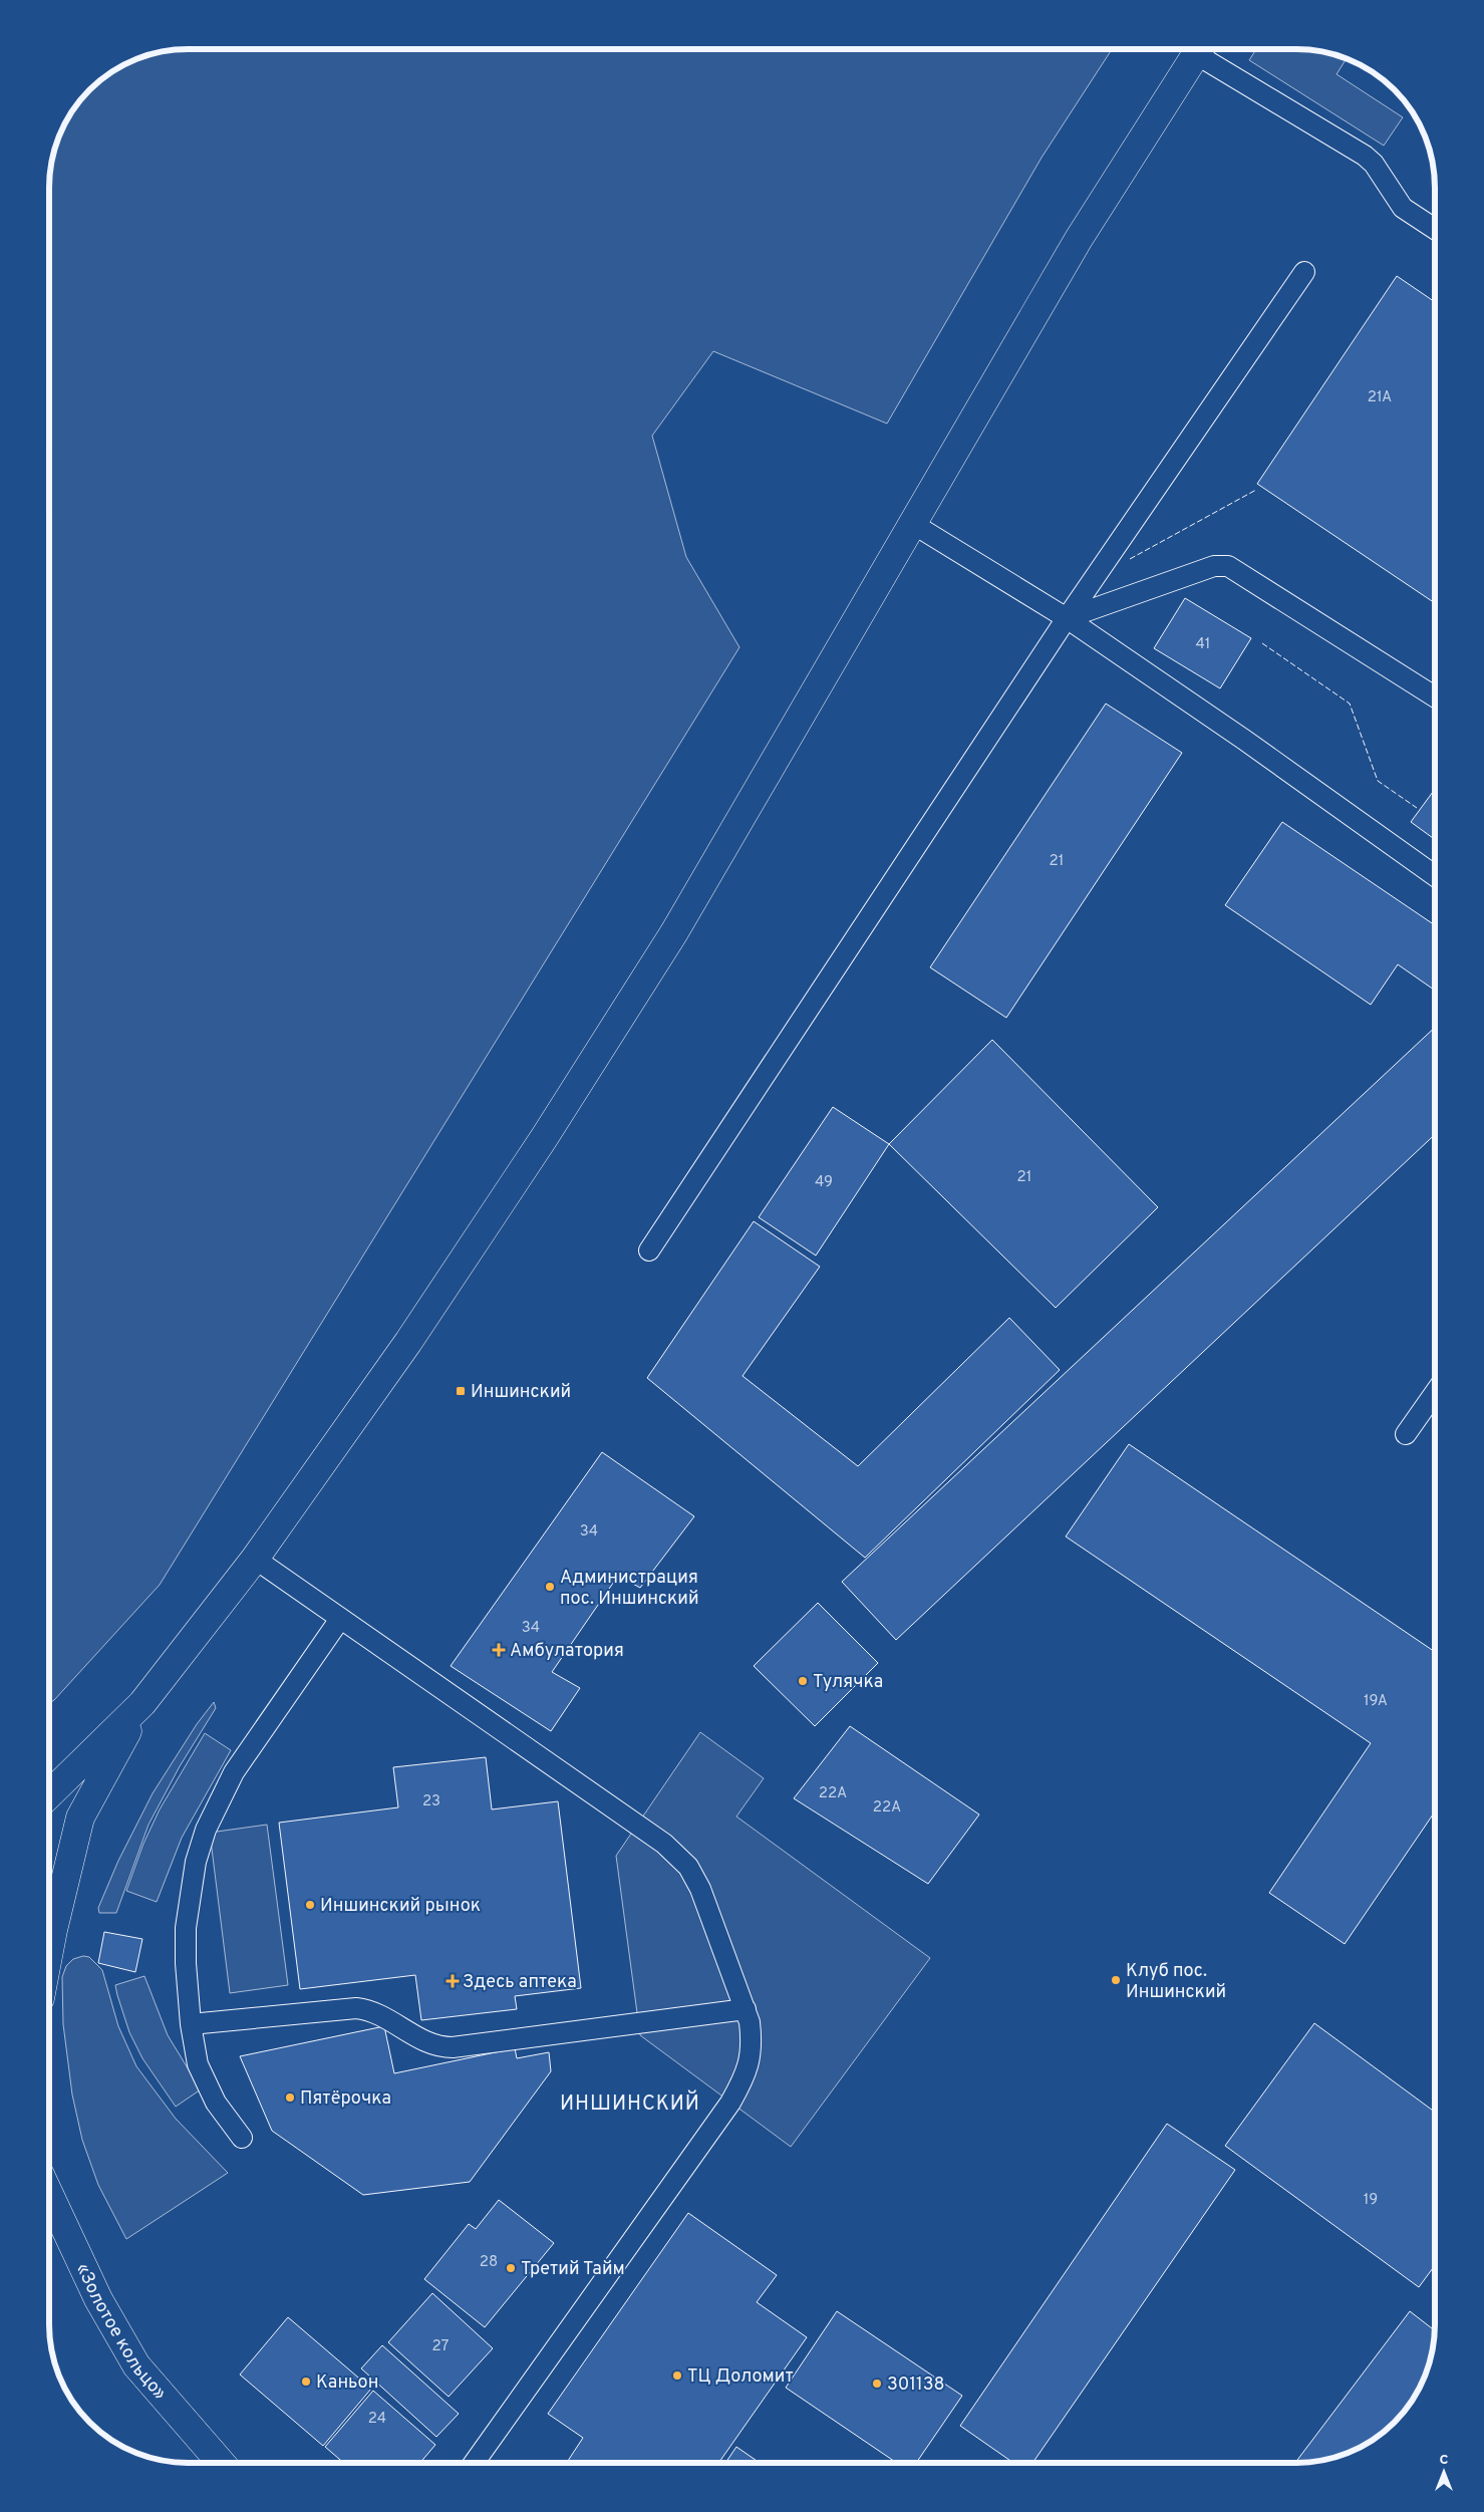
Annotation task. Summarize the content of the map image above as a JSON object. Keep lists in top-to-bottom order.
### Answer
{
  "streets": {
    "main road": ["«Золотое кольцо»"]
  },
  "districts": ["ИНШИНСКИЙ"],
  "places": {
    "transit": ["Иншинский"],
    "other": [
      "Администрация пос. Иншинский",
      "Тулячка",
      "Иншинский рынок",
      "Клуб пос. Иншинский",
      "Пятёрочка",
      "Третий Тайм",
      "ТЦ Доломит",
      "Каньон",
      "301138"
    ],
    "health": ["Амбулатория", "Здесь аптека"]
  },
  "house_numbers": [
    "21А",
    "41",
    "21",
    "21",
    "49",
    "34",
    "34",
    "19А",
    "22А",
    "23",
    "22А",
    "19",
    "28",
    "27",
    "24"
  ],
  "north": "top"
}
